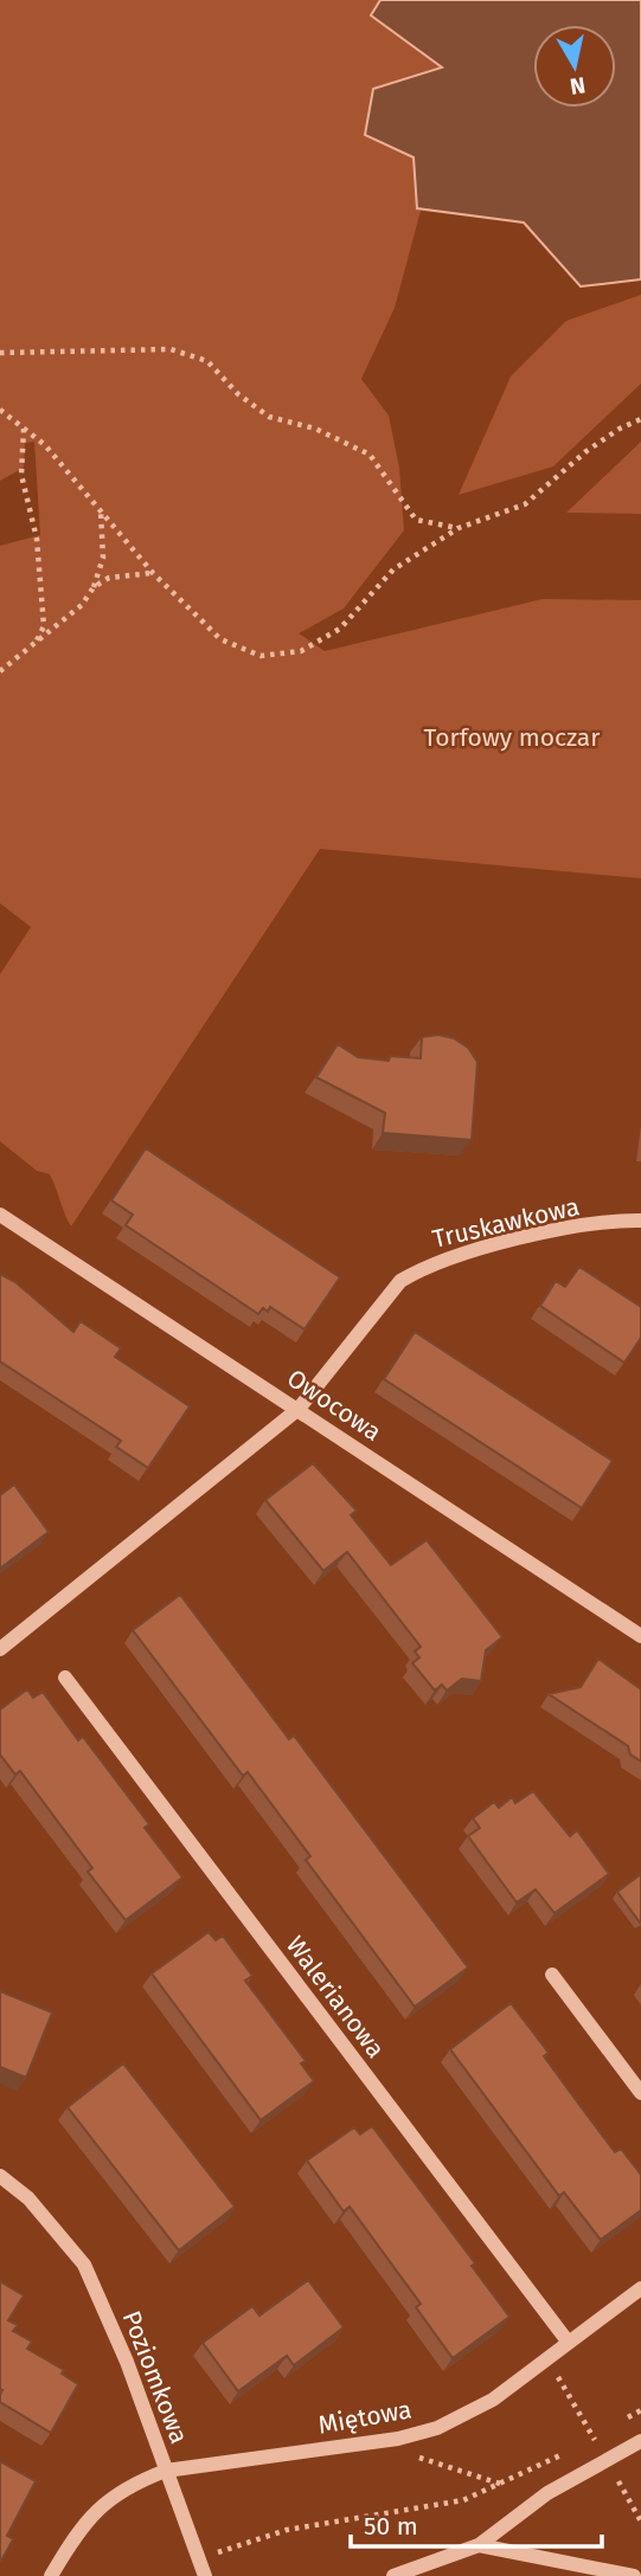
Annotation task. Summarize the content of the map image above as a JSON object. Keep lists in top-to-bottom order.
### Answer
{
  "streets": {
    "street": [
      "Truskawkowa",
      "Owocowa",
      "Walerianowa",
      "Poziomkowa",
      "Miętowa"
    ]
  },
  "crossings": [
    ["Truskawkowa", "Owocowa"],
    ["Walerianowa", "Miętowa"],
    ["Poziomkowa", "Miętowa"]
  ],
  "parks": ["Torfowy moczar"],
  "scale_bar": "50 m",
  "north": "bottom"
}
